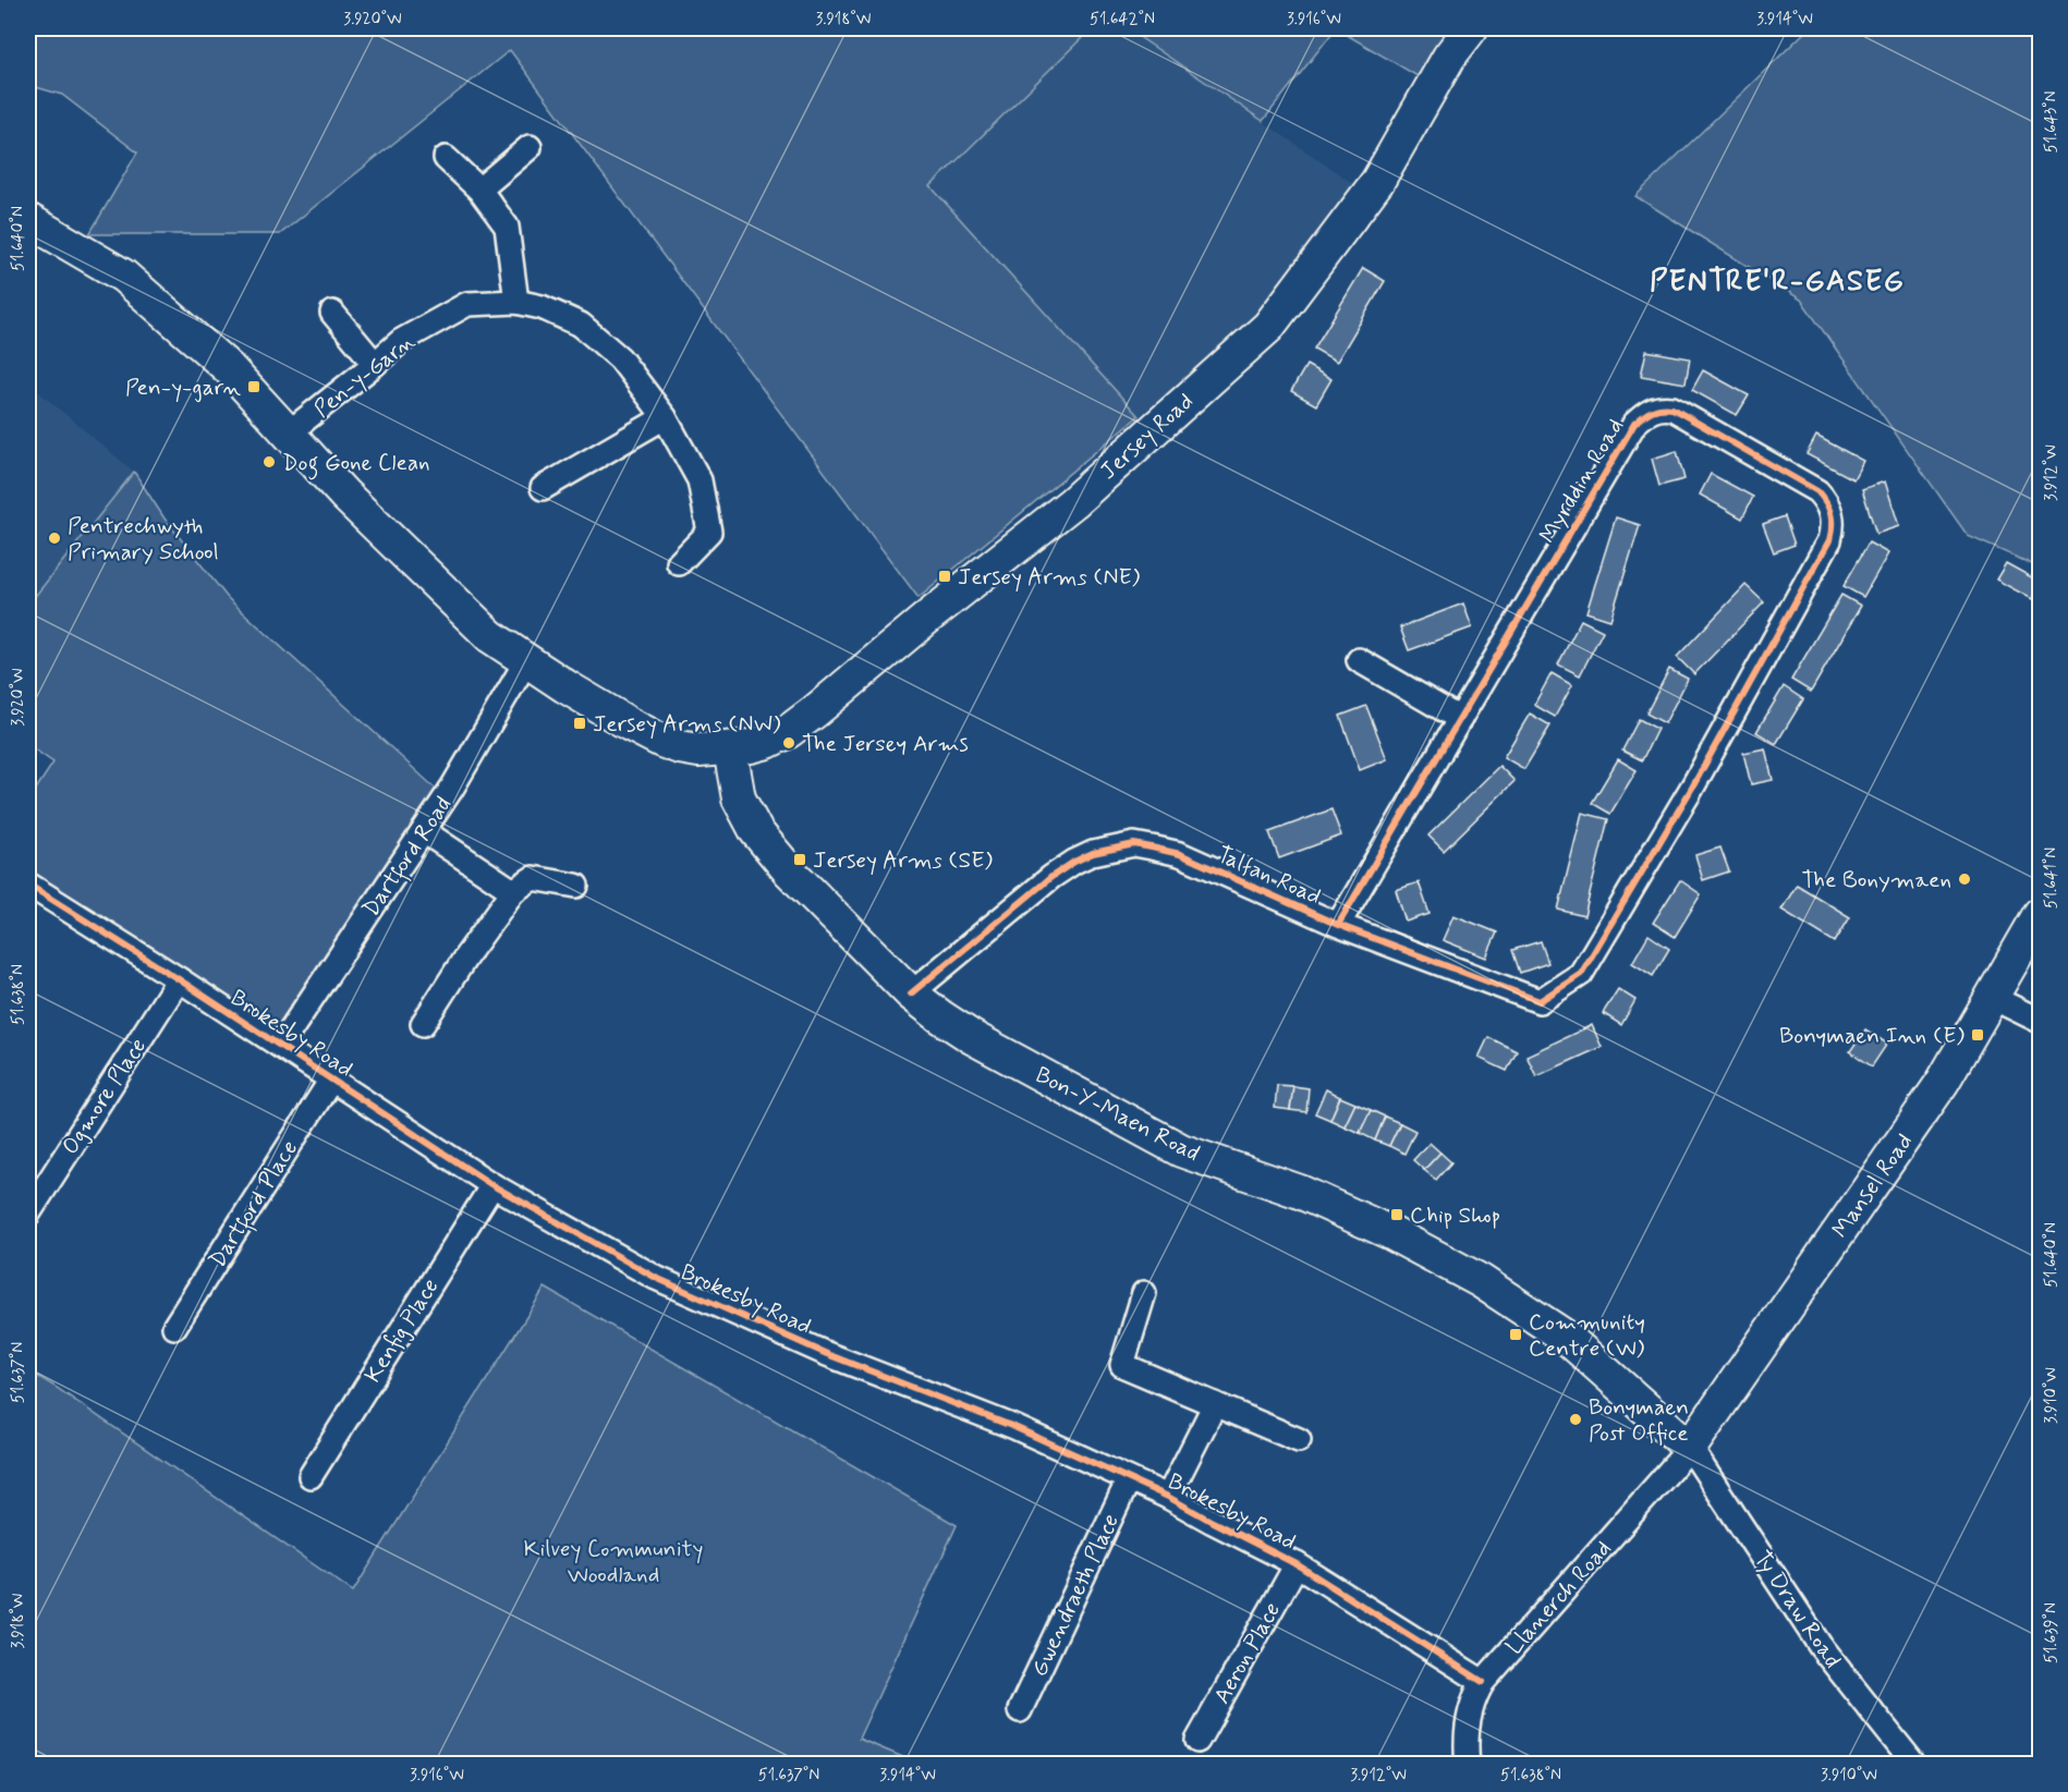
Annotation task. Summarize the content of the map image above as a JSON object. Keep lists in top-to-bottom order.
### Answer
{
  "streets": {
    "main road": ["Jersey Road", "Bon-Y-Maen Road", "Mansel Road"],
    "street": [
      "Pen-y-Garn",
      "Myrddin Road",
      "Dartford Road",
      "Talfan Road",
      "Brokesby Road",
      "Ogmore Place",
      "Dartford Place",
      "Kenfig Place",
      "Gwendraeth Place",
      "Llanerch Road",
      "Ty Draw Road",
      "Aeron Place"
    ]
  },
  "crossings": [
    ["Pen-y-Garn", "Jersey Road"],
    ["Jersey Road", "Dartford Road"],
    ["Jersey Road", "Bon-Y-Maen Road"],
    ["Myrddin Road", "Talfan Road"],
    ["Dartford Road", "Brokesby Road"],
    ["Talfan Road", "Bon-Y-Maen Road"],
    ["Brokesby Road", "Ogmore Place"],
    ["Brokesby Road", "Dartford Place"],
    ["Brokesby Road", "Kenfig Place"],
    ["Brokesby Road", "Gwendraeth Place"],
    ["Brokesby Road", "Llanerch Road"],
    ["Brokesby Road", "Aeron Place"],
    ["Bon-Y-Maen Road", "Mansel Road"],
    ["Bon-Y-Maen Road", "Llanerch Road"],
    ["Bon-Y-Maen Road", "Ty Draw Road"],
    ["Mansel Road", "Llanerch Road"],
    ["Mansel Road", "Ty Draw Road"],
    ["Llanerch Road", "Ty Draw Road"]
  ],
  "districts": ["PENTRE'R-GASEG"],
  "parks": ["Kilvey Community Woodland"],
  "places": {
    "transit": [
      "Pen-y-garn",
      "Jersey Arms (NE)",
      "Jersey Arms (NW)",
      "Jersey Arms (SE)",
      "Bonymaen Inn (E)",
      "Chip Shop",
      "Community Centre (W)"
    ],
    "other": [
      "Dog Gone Clean",
      "Pentrechwyth Primary School",
      "The Jersey Arms",
      "The Bonymaen",
      "Bonymaen Post Office"
    ]
  },
  "coordinates": [
    "3.920°W",
    "3.918°W",
    "51.642°N",
    "3.916°W",
    "3.914°W",
    "51.643°N",
    "51.640°N",
    "3.912°W",
    "51.641°N",
    "51.638°N",
    "51.637°N",
    "3.910°W",
    "51.639°N"
  ]
}
